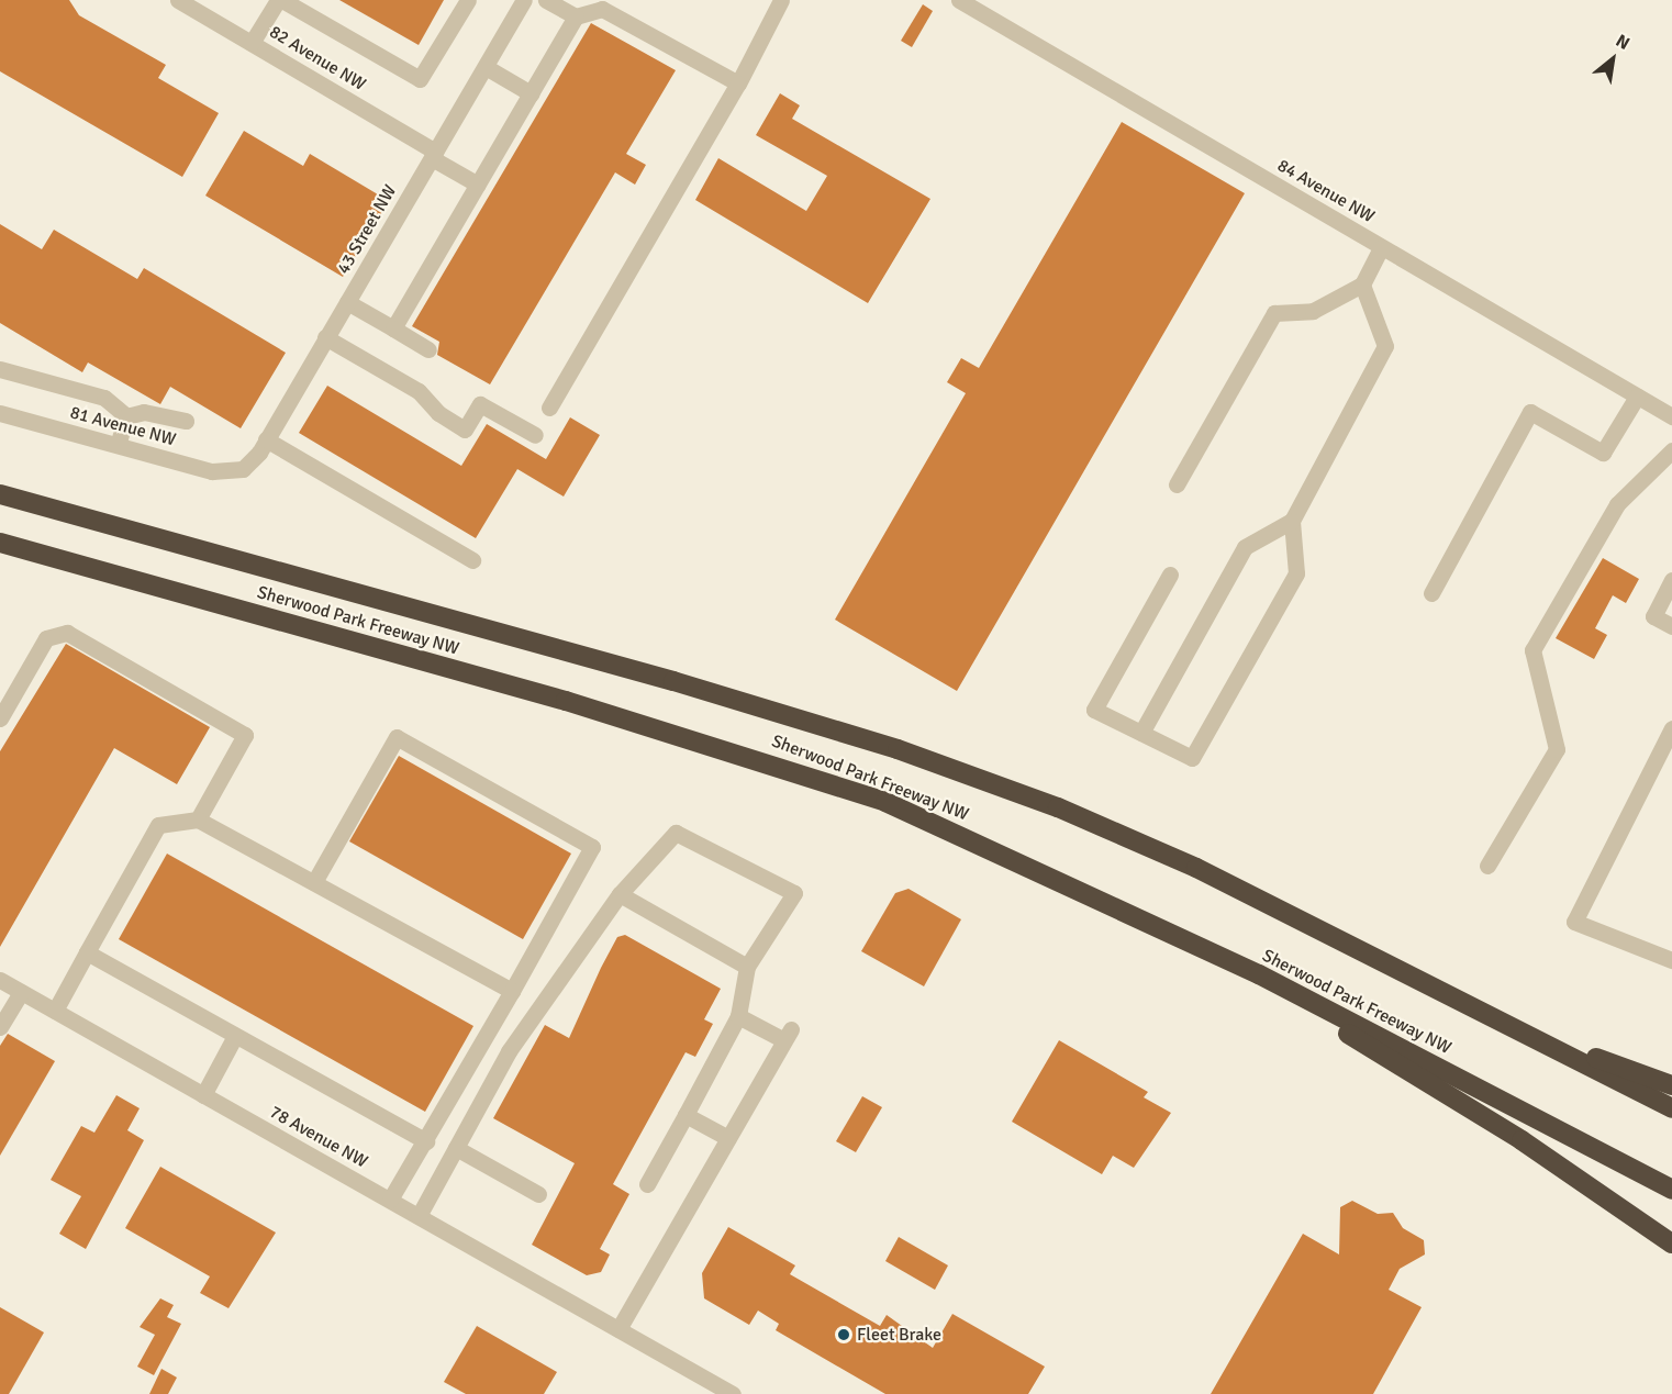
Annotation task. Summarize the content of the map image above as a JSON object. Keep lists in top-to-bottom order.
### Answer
{
  "streets": {
    "highway": ["Sherwood Park Freeway NW"],
    "street": [
      "82 Avenue NW",
      "84 Avenue NW",
      "43 Street NW",
      "81 Avenue NW",
      "78 Avenue NW"
    ]
  },
  "crossings": [
    ["82 Avenue NW", "43 Street NW"],
    ["43 Street NW", "81 Avenue NW"]
  ],
  "places": ["Fleet Brake"],
  "north": "top right"
}
